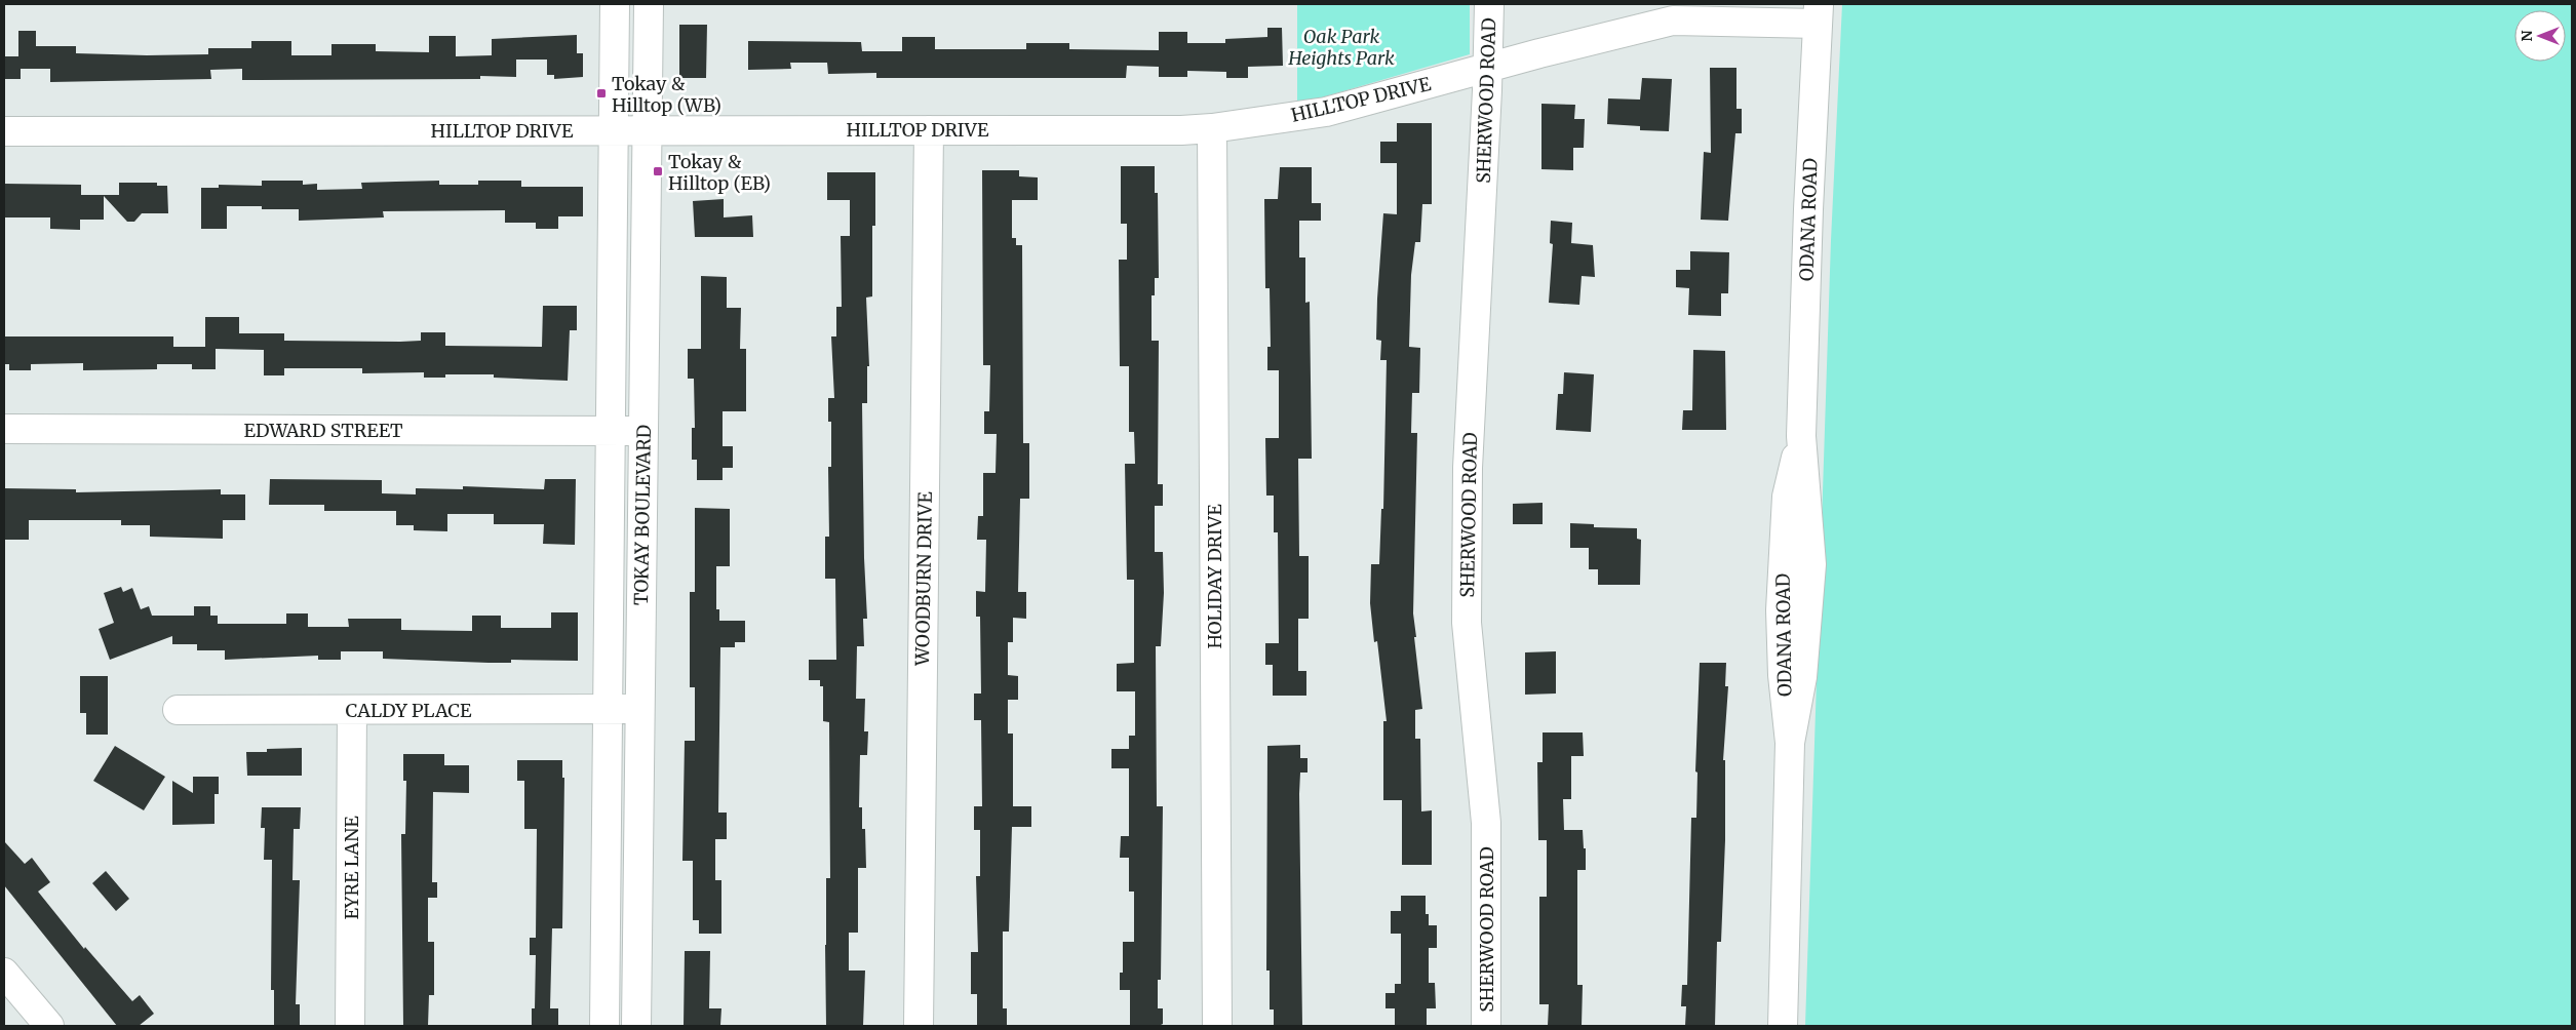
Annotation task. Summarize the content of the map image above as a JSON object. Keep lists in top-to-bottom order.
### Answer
{
  "streets": {
    "street": [
      "HILLTOP DRIVE",
      "SHERWOOD ROAD",
      "ODANA ROAD",
      "EDWARD STREET",
      "TOKAY BOULEVARD",
      "HOLIDAY DRIVE",
      "WOODBURN DRIVE",
      "CALDY PLACE",
      "EYRE LANE"
    ]
  },
  "crossings": [
    ["HILLTOP DRIVE", "SHERWOOD ROAD"],
    ["HILLTOP DRIVE", "ODANA ROAD"],
    ["HILLTOP DRIVE", "TOKAY BOULEVARD"],
    ["HILLTOP DRIVE", "HOLIDAY DRIVE"],
    ["HILLTOP DRIVE", "WOODBURN DRIVE"],
    ["EDWARD STREET", "TOKAY BOULEVARD"],
    ["TOKAY BOULEVARD", "CALDY PLACE"],
    ["CALDY PLACE", "EYRE LANE"]
  ],
  "parks": ["Oak Park Heights Park"],
  "places": {
    "transit": ["Tokay & Hilltop (WB)", "Tokay & Hilltop (EB)"]
  },
  "north": "left"
}
